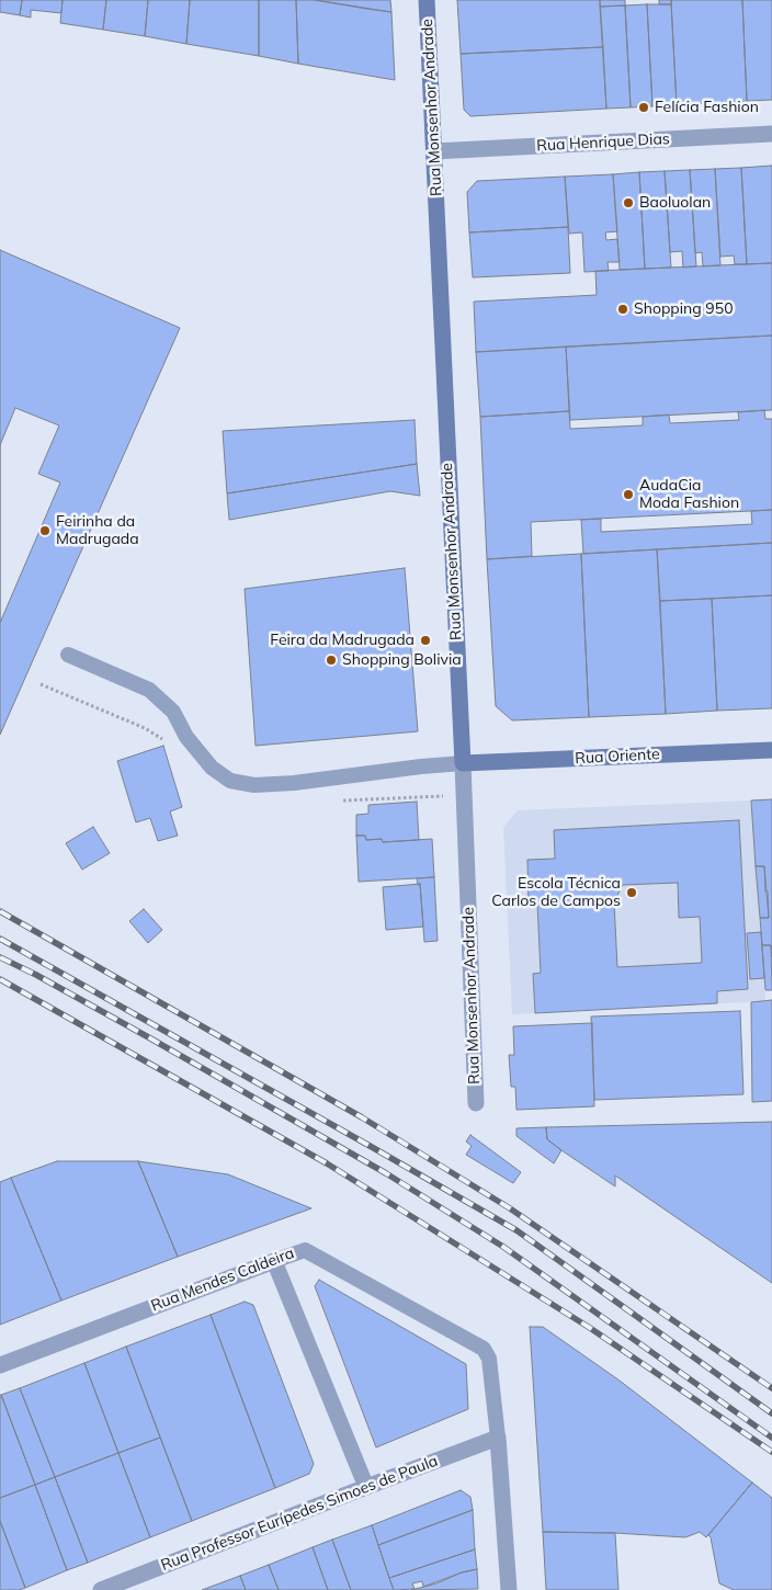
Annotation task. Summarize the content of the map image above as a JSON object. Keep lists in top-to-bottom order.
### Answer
{
  "streets": {
    "main road": ["Rua Monsenhor Andrade", "Rua Oriente"],
    "street": ["Rua Henrique Dias", "Rua Mendes Caldeira", "Rua Professor Eurípedes Simoes de Paula"]
  },
  "crossings": [
    ["Rua Monsenhor Andrade", "Rua Henrique Dias"],
    ["Rua Monsenhor Andrade", "Rua Oriente"],
    ["Rua Mendes Caldeira", "Rua Professor Eurípedes Simoes de Paula"]
  ],
  "places": [
    "Felícia Fashion",
    "Baoluolan",
    "Shopping 950",
    "AudaCia Moda Fashion",
    "Feirinha da Madrugada",
    "Feira da Madrugada",
    "Shopping Bolivia",
    "Escola Técnica Carlos de Campos"
  ]
}
